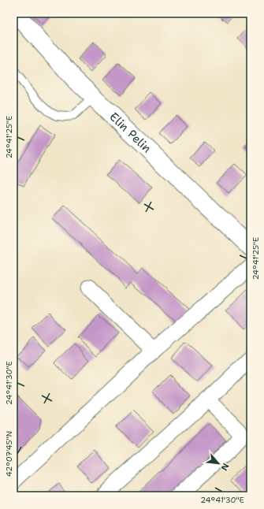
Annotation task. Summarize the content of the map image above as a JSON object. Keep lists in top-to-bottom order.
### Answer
{
  "streets": {
    "street": ["Elin Pelin"]
  },
  "north": "bottom right",
  "coordinates": ["24°41'25\"E", "24°41'30\"E", "42°07'45\"N"]
}
